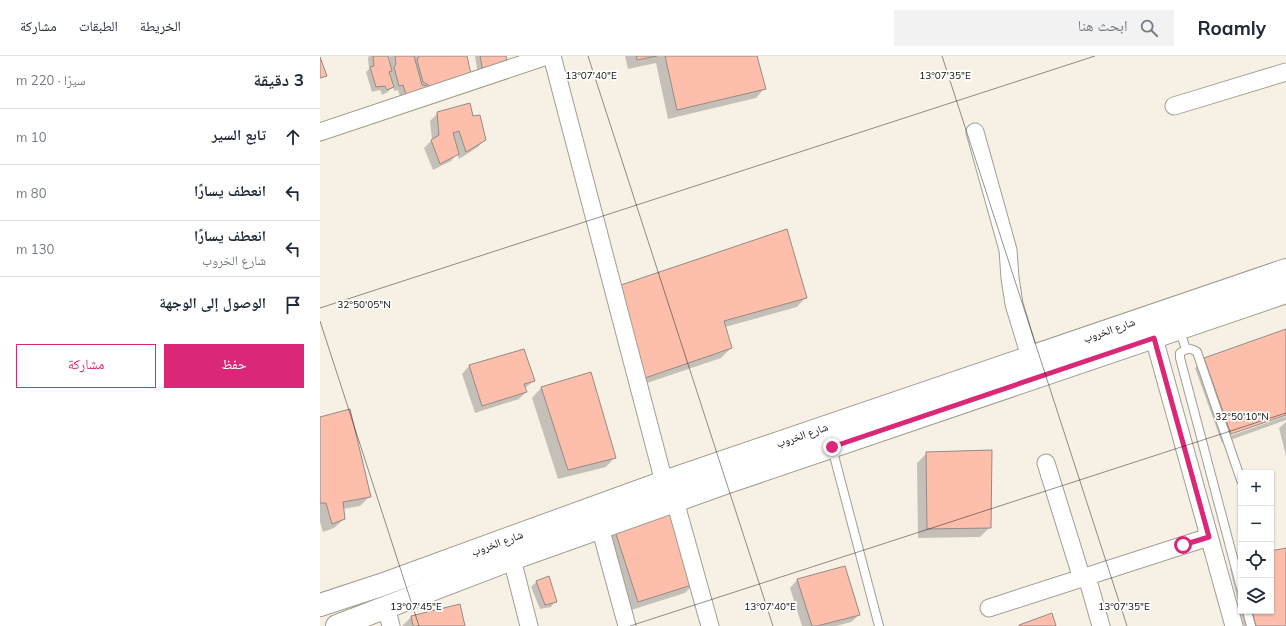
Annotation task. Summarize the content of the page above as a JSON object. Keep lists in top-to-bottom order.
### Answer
{
  "streets": {
    "main road": ["شارع الخروب"]
  },
  "page": {
    "header": "Roamly",
    "search": "ابحث هنا",
    "nav": ["الخريطة", "الطبقات", "مشاركة"],
    "heading": ["3 دقيقة", "سيرًا · 220 m"],
    "list": [
      ["تابع السير", "10 m"],
      ["انعطف يسارًا", "80 m"],
      ["انعطف يسارًا", "شارع الخروب", "130 m"],
      "الوصول إلى الوجهة"
    ],
    "buttons": ["حفظ", "مشاركة"],
    "map_buttons": ["+", "−"]
  },
  "coordinates": [
    "13°07'40\"E",
    "13°07'35\"E",
    "32°50'05\"N",
    "32°50'10\"N",
    "13°07'45\"E"
  ]
}
